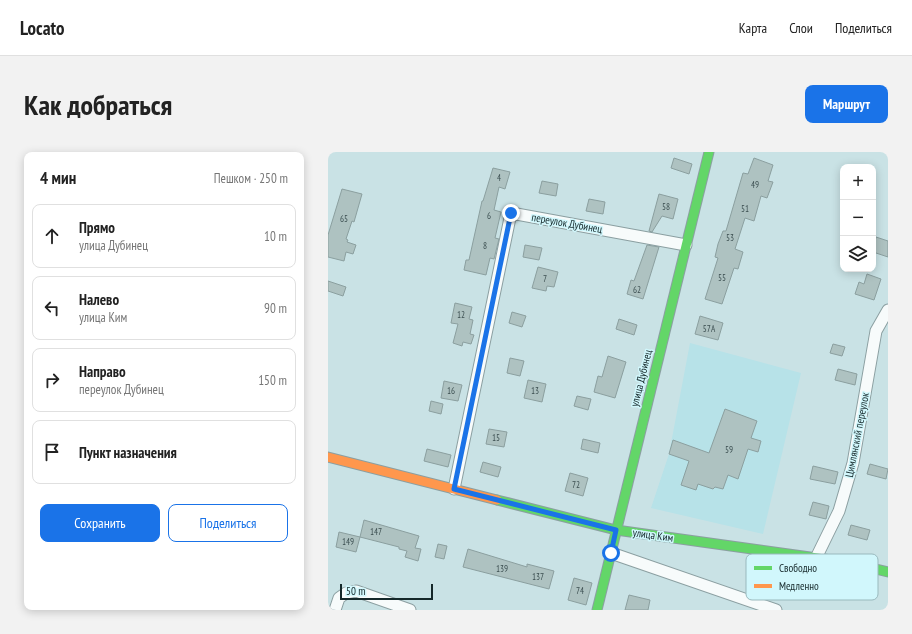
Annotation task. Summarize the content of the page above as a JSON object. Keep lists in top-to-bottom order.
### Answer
{
  "streets": {
    "street": [
      "переулок Дубинец",
      "улица Дубинец",
      "Цимлянский переулок",
      "улица Ким"
    ]
  },
  "crossings": [
    ["переулок Дубинец", "улица Дубинец"],
    ["переулок Дубинец", "улица Ким"],
    ["улица Дубинец", "улица Ким"]
  ],
  "house_numbers": [
    "4",
    "49",
    "58",
    "51",
    "6",
    "65",
    "53",
    "8",
    "55",
    "7",
    "62",
    "12",
    "57А",
    "16",
    "13",
    "15",
    "59",
    "72",
    "147",
    "149",
    "139",
    "137",
    "74"
  ],
  "legend": ["Свободно", "Медленно"],
  "scale_bar": "50 m",
  "page": {
    "header": "Locato",
    "nav": ["Карта", "Слои", "Поделиться"],
    "buttons": [
      "Маршрут",
      ["Сохранить", "Поделиться"]
    ],
    "title": "Как добраться",
    "heading": ["4 мин", "Пешком · 250 m"],
    "map_buttons": ["+", "−"],
    "list": [
      ["Прямо", "улица Дубинец", "10 m"],
      ["Налево", "улица Ким", "90 m"],
      ["Направо", "переулок Дубинец", "150 m"],
      "Пункт назначения"
    ],
    "scale": "50 m"
  }
}
